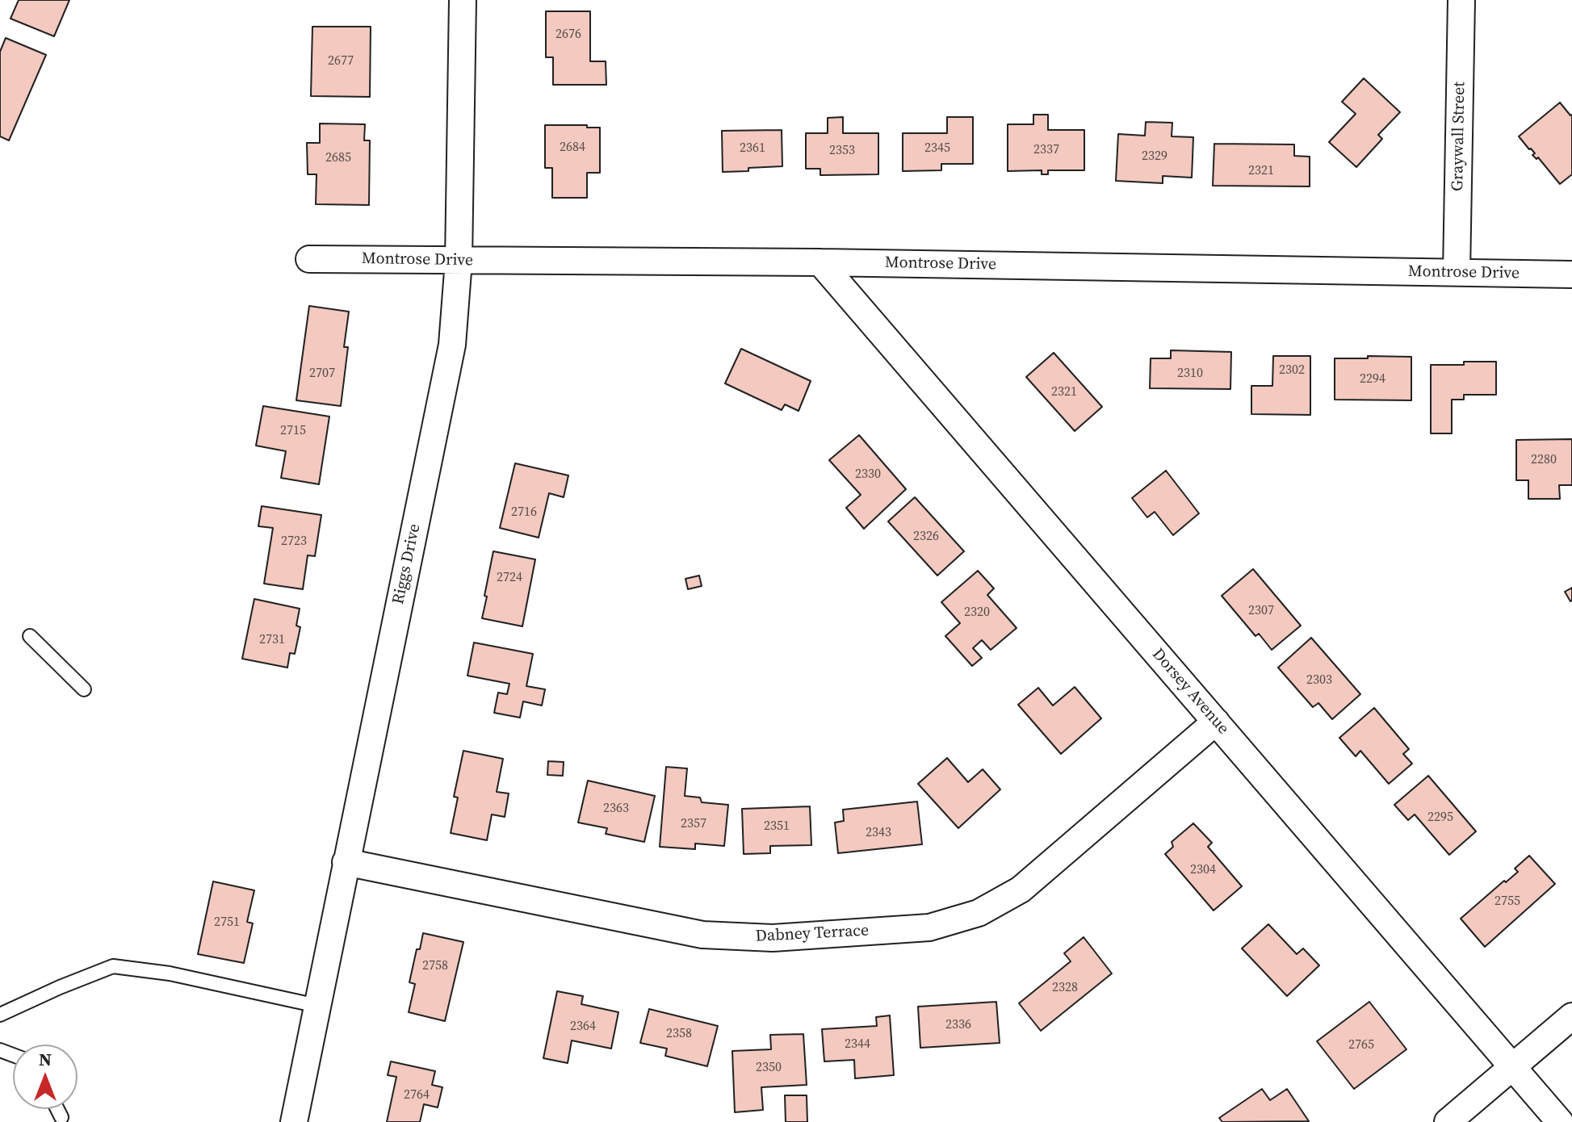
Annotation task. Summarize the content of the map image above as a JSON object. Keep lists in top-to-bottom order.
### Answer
{
  "streets": {
    "street": [
      "Graywall Street",
      "Montrose Drive",
      "Riggs Drive",
      "Dorsey Avenue",
      "Dabney Terrace"
    ]
  },
  "crossings": [
    ["Graywall Street", "Montrose Drive"],
    ["Montrose Drive", "Riggs Drive"],
    ["Montrose Drive", "Dorsey Avenue"],
    ["Riggs Drive", "Dabney Terrace"],
    ["Dorsey Avenue", "Dabney Terrace"]
  ],
  "house_numbers": [
    "2676",
    "2677",
    "2684",
    "2361",
    "2345",
    "2337",
    "2353",
    "2329",
    "2685",
    "2321",
    "2302",
    "2707",
    "2310",
    "2294",
    "2321",
    "2715",
    "2280",
    "2330",
    "2716",
    "2326",
    "2723",
    "2724",
    "2307",
    "2320",
    "2731",
    "2303",
    "2363",
    "2295",
    "2357",
    "2351",
    "2343",
    "2304",
    "2755",
    "2751",
    "2758",
    "2328",
    "2336",
    "2364",
    "2358",
    "2344",
    "2765",
    "2350",
    "2764"
  ],
  "north": "top"
}
